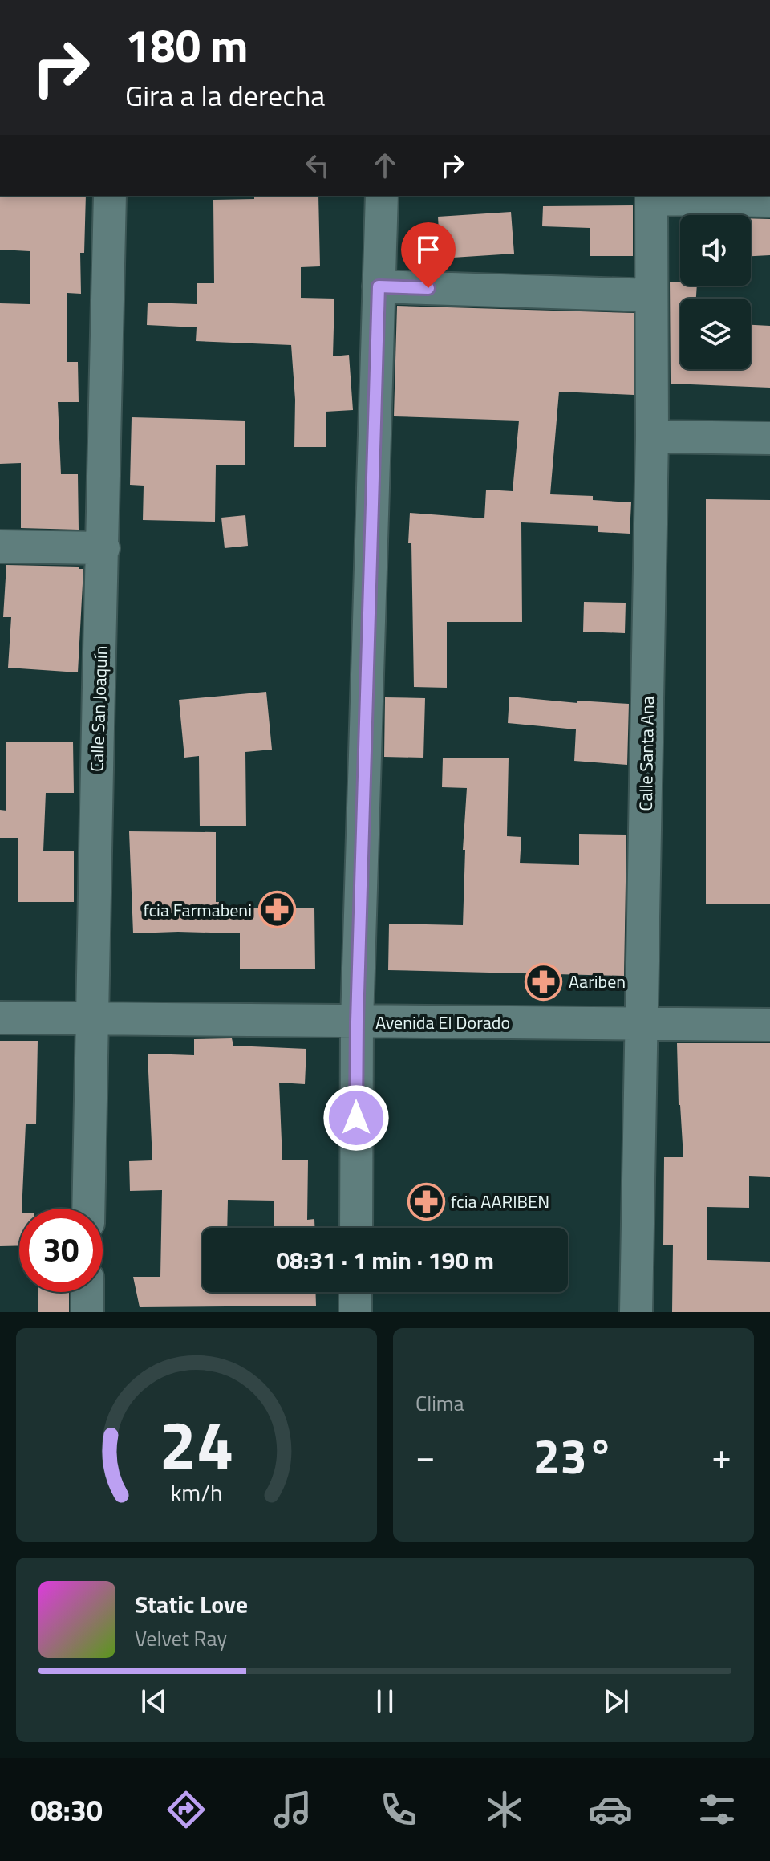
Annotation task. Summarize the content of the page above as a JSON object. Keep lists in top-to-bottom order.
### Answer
{
  "streets": {
    "street": ["Calle San Joaquín", "Calle Santa Ana", "Avenida El Dorado"]
  },
  "crossings": [
    ["Calle San Joaquín", "Avenida El Dorado"],
    ["Calle Santa Ana", "Avenida El Dorado"]
  ],
  "places": {
    "pharmacy": ["fcia Farmabeni", "Aariben", "fcia AARIBEN"]
  },
  "page": {
    "turn": ["180 m", "Gira a la derecha"],
    "limit": "30",
    "trip": "08:31 · 1 min · 190 m",
    "tile": "Clima",
    "heat": ["−", "23°", "+"],
    "song": ["Static Love", "Velvet Ray"],
    "tabs": "08:30",
    "gauge": ["24", "km/h"]
  }
}
